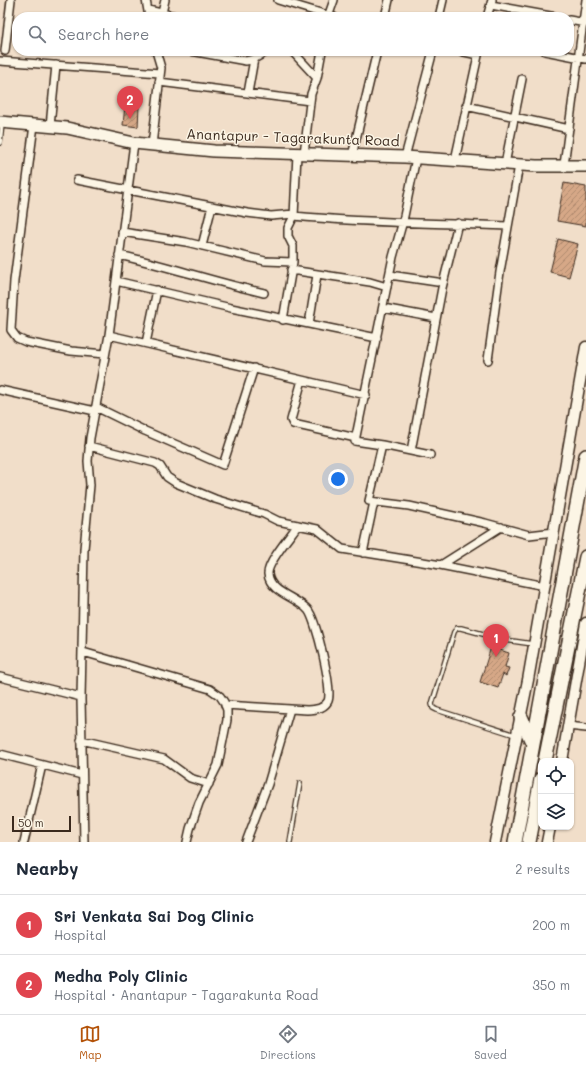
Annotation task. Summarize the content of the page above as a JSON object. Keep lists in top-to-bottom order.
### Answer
{
  "streets": {
    "main road": ["Anantapur - Tagarakunta Road"]
  },
  "scale_bar": "50 m",
  "page": {
    "search": "Search here",
    "pins": ["2", "1"],
    "scale": "50 m",
    "heading": ["Nearby", "2 results"],
    "list": [
      {
        "mark": "1",
        "name": "Sri Venkata Sai Dog Clinic",
        "note": "Hospital",
        "value": "200 m"
      },
      {
        "mark": "2",
        "name": "Medha Poly Clinic",
        "note": "Hospital · Anantapur - Tagarakunta Road",
        "value": "350 m"
      }
    ],
    "nav": ["Map", "Directions", "Saved"]
  }
}
